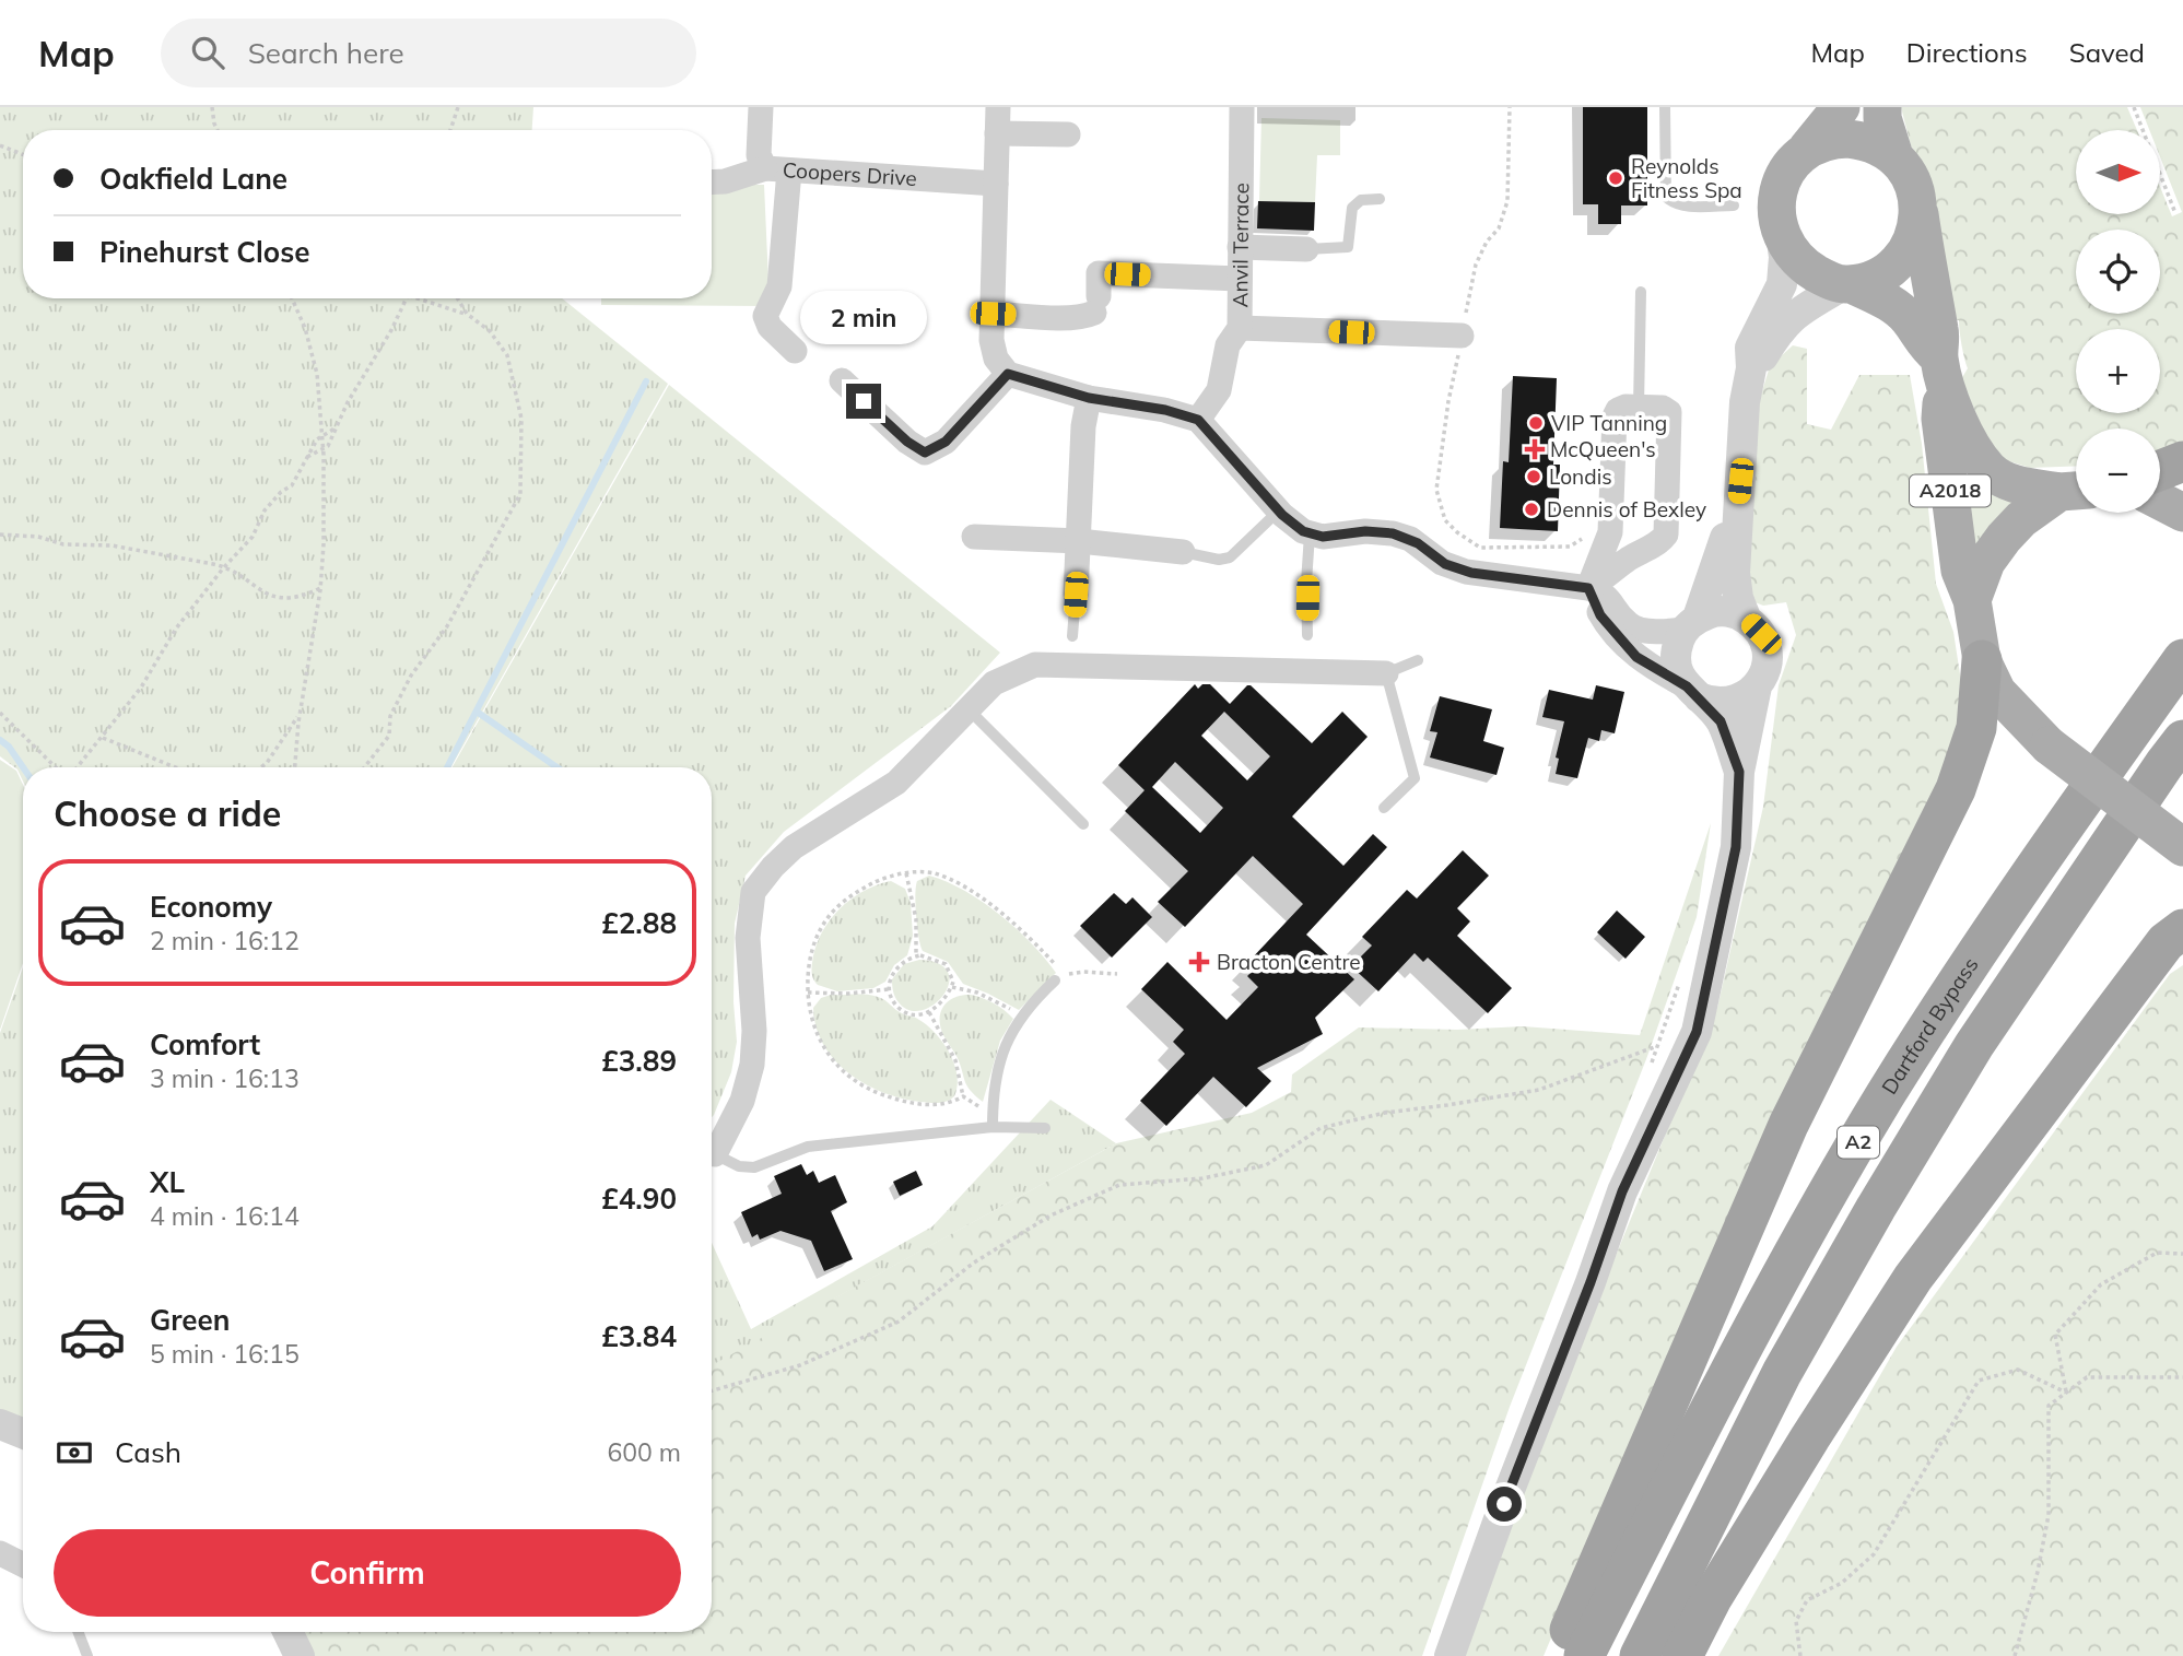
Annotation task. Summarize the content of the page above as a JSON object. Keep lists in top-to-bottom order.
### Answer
{
  "streets": {
    "highway": ["Dartford Bypass", "A2"],
    "main road": ["A2018"],
    "street": ["Coopers Drive", "Anvil Terrace"]
  },
  "places": {
    "other": [
      "Reynolds Fitness Spa",
      "VIP Tanning",
      "Londis",
      "Dennis of Bexley"
    ],
    "health": ["McQueen's", "Bracton Centre"]
  },
  "north": "right",
  "page": {
    "header": "Map",
    "search": "Search here",
    "nav": ["Map", "Directions", "Saved"],
    "map_buttons": ["+", "−"],
    "banner": ["Oakfield Lane", "Pinehurst Close"],
    "bubble": "2 min",
    "heading": "Choose a ride",
    "list": [
      {
        "name": "Economy",
        "note": "2 min · 16:12",
        "value": "£2.88"
      },
      {
        "name": "Comfort",
        "note": "3 min · 16:13",
        "value": "£3.89"
      },
      {
        "name": "XL",
        "note": "4 min · 16:14",
        "value": "£4.90"
      },
      {
        "name": "Green",
        "note": "5 min · 16:15",
        "value": "£3.84"
      }
    ],
    "pay": ["Cash", "600 m"],
    "buttons": "Confirm"
  }
}
